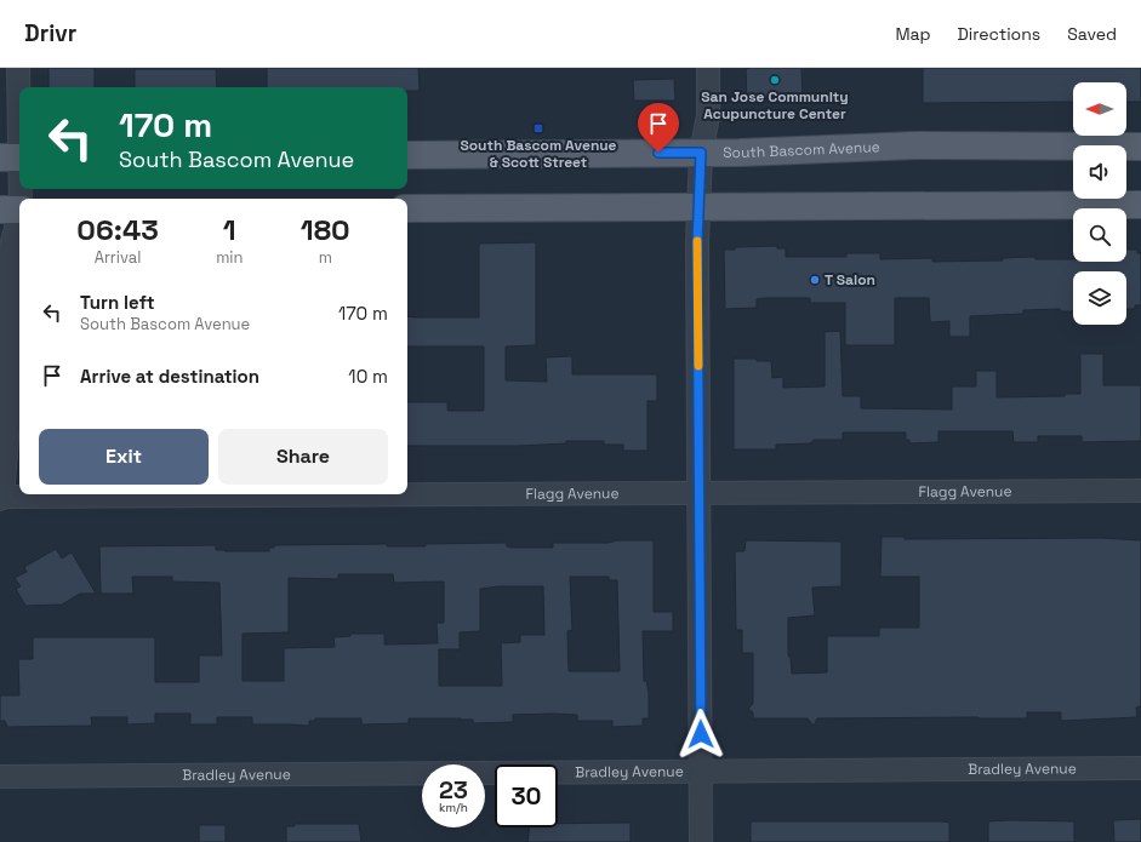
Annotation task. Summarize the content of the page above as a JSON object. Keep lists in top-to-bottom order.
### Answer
{
  "streets": {
    "main road": ["South Bascom Avenue"],
    "street": ["Flagg Avenue", "Bradley Avenue"]
  },
  "places": {
    "other": ["San Jose Community Acupuncture Center", "T Salon"],
    "transit": ["South Bascom Avenue & Scott Street"]
  },
  "north": "left",
  "page": {
    "header": "Drivr",
    "nav": ["Map", "Directions", "Saved"],
    "turn": ["170 m", "South Bascom Avenue"],
    "eta": [
      "06:43",
      "Arrival",
      "1",
      "min",
      "180",
      "m"
    ],
    "list": [
      {
        "name": "Turn left",
        "note": "South Bascom Avenue",
        "value": "170 m"
      },
      {
        "name": "Arrive at destination",
        "value": "10 m"
      }
    ],
    "buttons": ["Exit", "Share"],
    "speed": "23 km/h",
    "limit": "30"
  }
}
